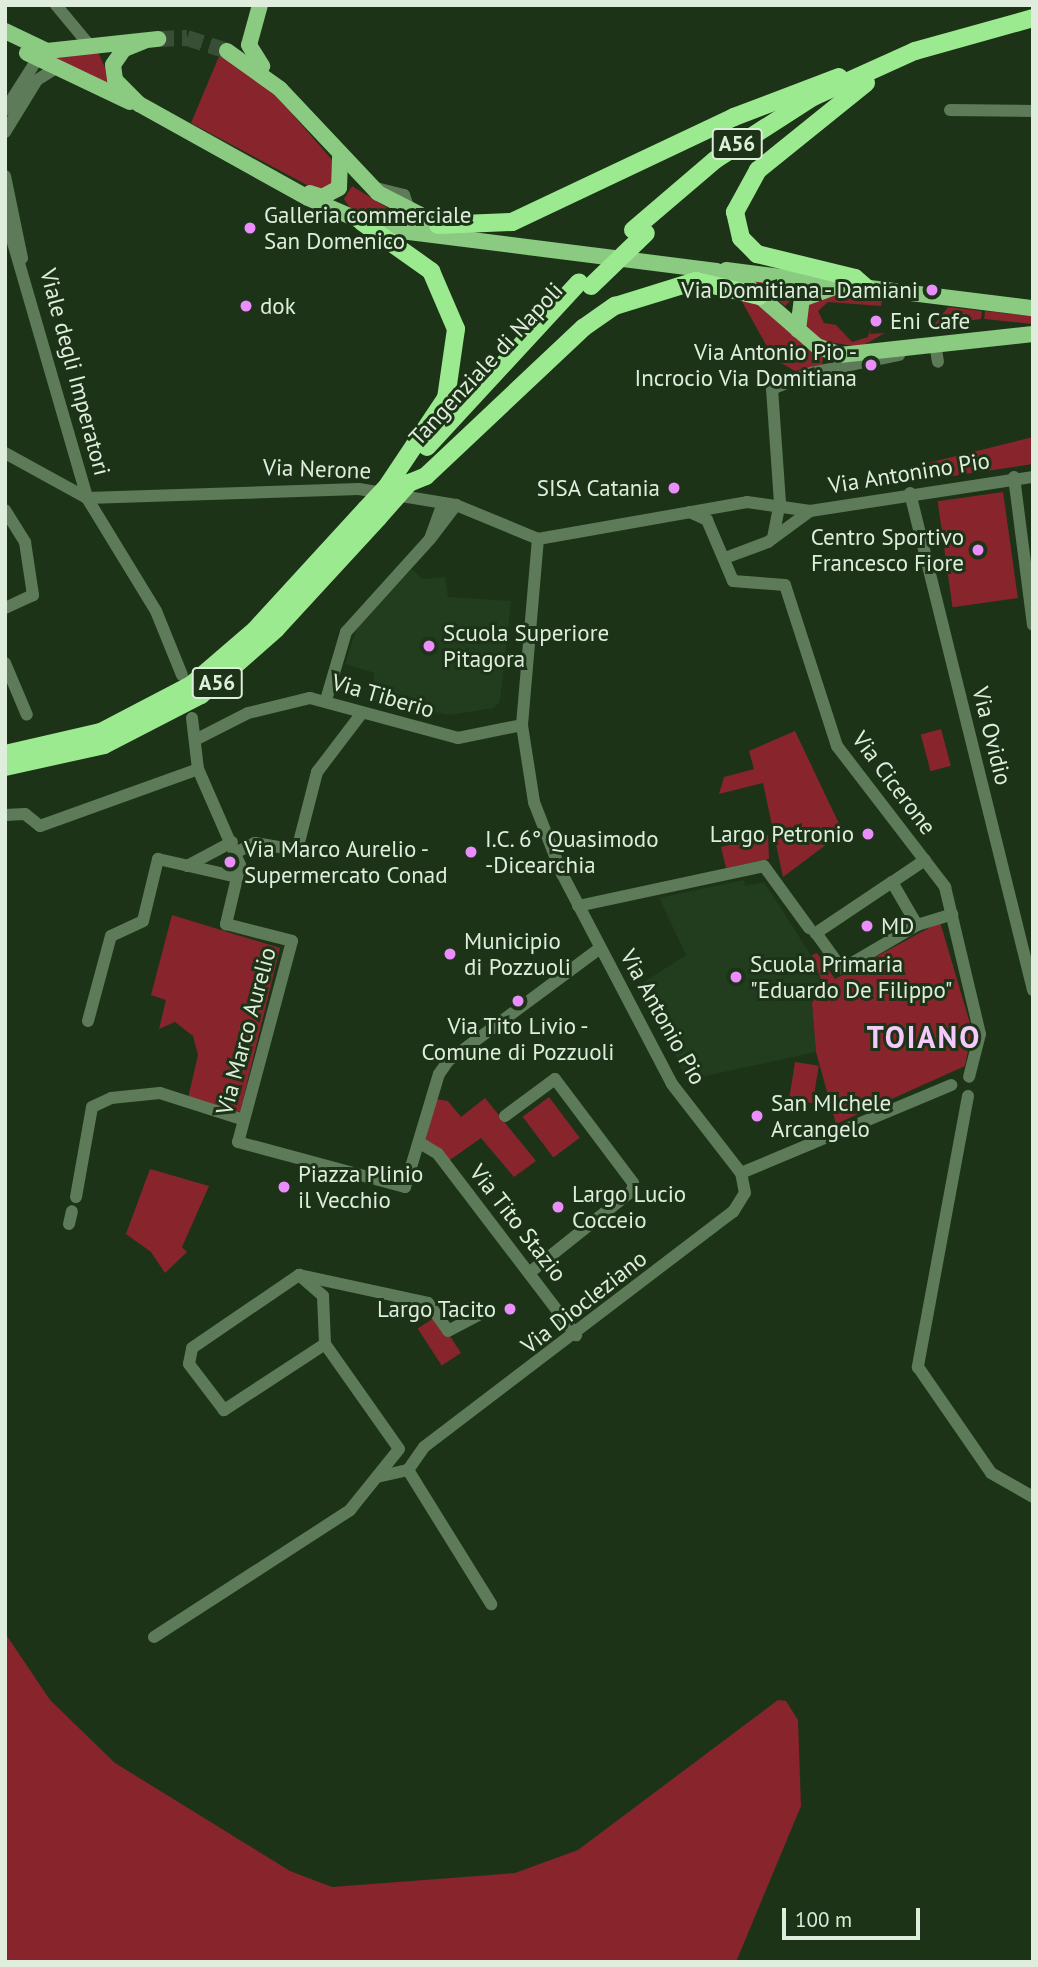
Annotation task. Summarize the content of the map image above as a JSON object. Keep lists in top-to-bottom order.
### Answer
{
  "streets": {
    "highway": ["A56", "Tangenziale di Napoli"],
    "street": [
      "Viale degli Imperatori",
      "Via Nerone",
      "Via Antonino Pio",
      "Via Tiberio",
      "Via Ovidio",
      "Via Cicerone",
      "Via Antonio Pio",
      "Via Marco Aurelio",
      "Via Tito Stazio",
      "Via Diocleziano"
    ]
  },
  "crossings": [
    ["Viale degli Imperatori", "Via Nerone"],
    ["Via Nerone", "Via Antonino Pio"],
    ["Via Antonino Pio", "Via Ovidio"],
    ["Via Antonino Pio", "Via Cicerone"],
    ["Via Tiberio", "Via Marco Aurelio"],
    ["Via Antonio Pio", "Via Diocleziano"],
    ["Via Marco Aurelio", "Via Tito Stazio"],
    ["Via Tito Stazio", "Via Diocleziano"]
  ],
  "districts": ["TOIANO"],
  "places": [
    "Galleria commerciale San Domenico",
    "Via Domitiana - Damiani",
    "dok",
    "Eni Cafe",
    "Via Antonio Pio - Incrocio Via Domitiana",
    "SISA Catania",
    "Centro Sportivo Francesco Fiore",
    "Scuola Superiore Pitagora",
    "Largo Petronio",
    "I.C. 6° Quasimodo -Dicearchia",
    "Via Marco Aurelio - Supermercato Conad",
    "MD",
    "Municipio di Pozzuoli",
    "Scuola Primaria \"Eduardo De Filippo\"",
    "Via Tito Livio - Comune di Pozzuoli",
    "San MIchele Arcangelo",
    "Piazza Plinio il Vecchio",
    "Largo Lucio Cocceio",
    "Largo Tacito"
  ],
  "scale_bar": "100 m"
}
